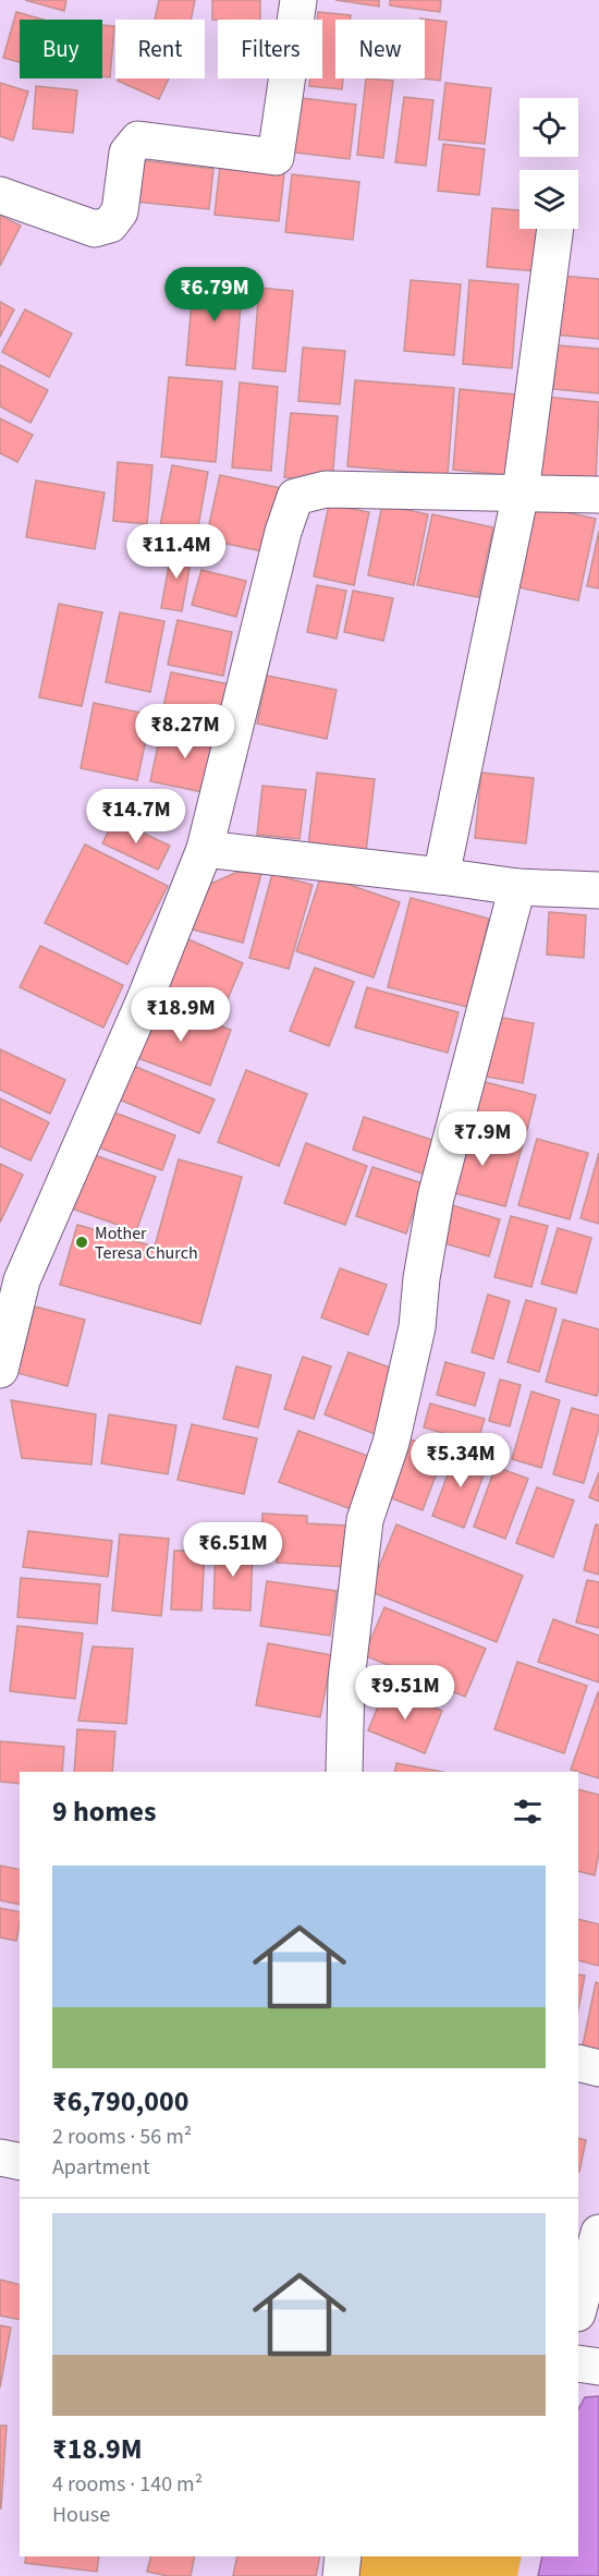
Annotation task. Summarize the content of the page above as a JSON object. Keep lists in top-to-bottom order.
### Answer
{
  "places": ["Mother Teresa Church"],
  "page": {
    "chip": [
      "Buy",
      "Rent",
      "Filters",
      "New"
    ],
    "price": [
      "₹6.79M",
      "₹11.4M",
      "₹8.27M",
      "₹14.7M",
      "₹18.9M",
      "₹7.9M",
      "₹5.34M",
      "₹6.51M",
      "₹9.51M"
    ],
    "heading": "9 homes",
    "list": [
      {
        "name": "₹6,790,000",
        "note": "2 rooms · 56 m² · Apartment"
      },
      {
        "name": "₹18.9M",
        "note": "4 rooms · 140 m² · House"
      }
    ]
  }
}
